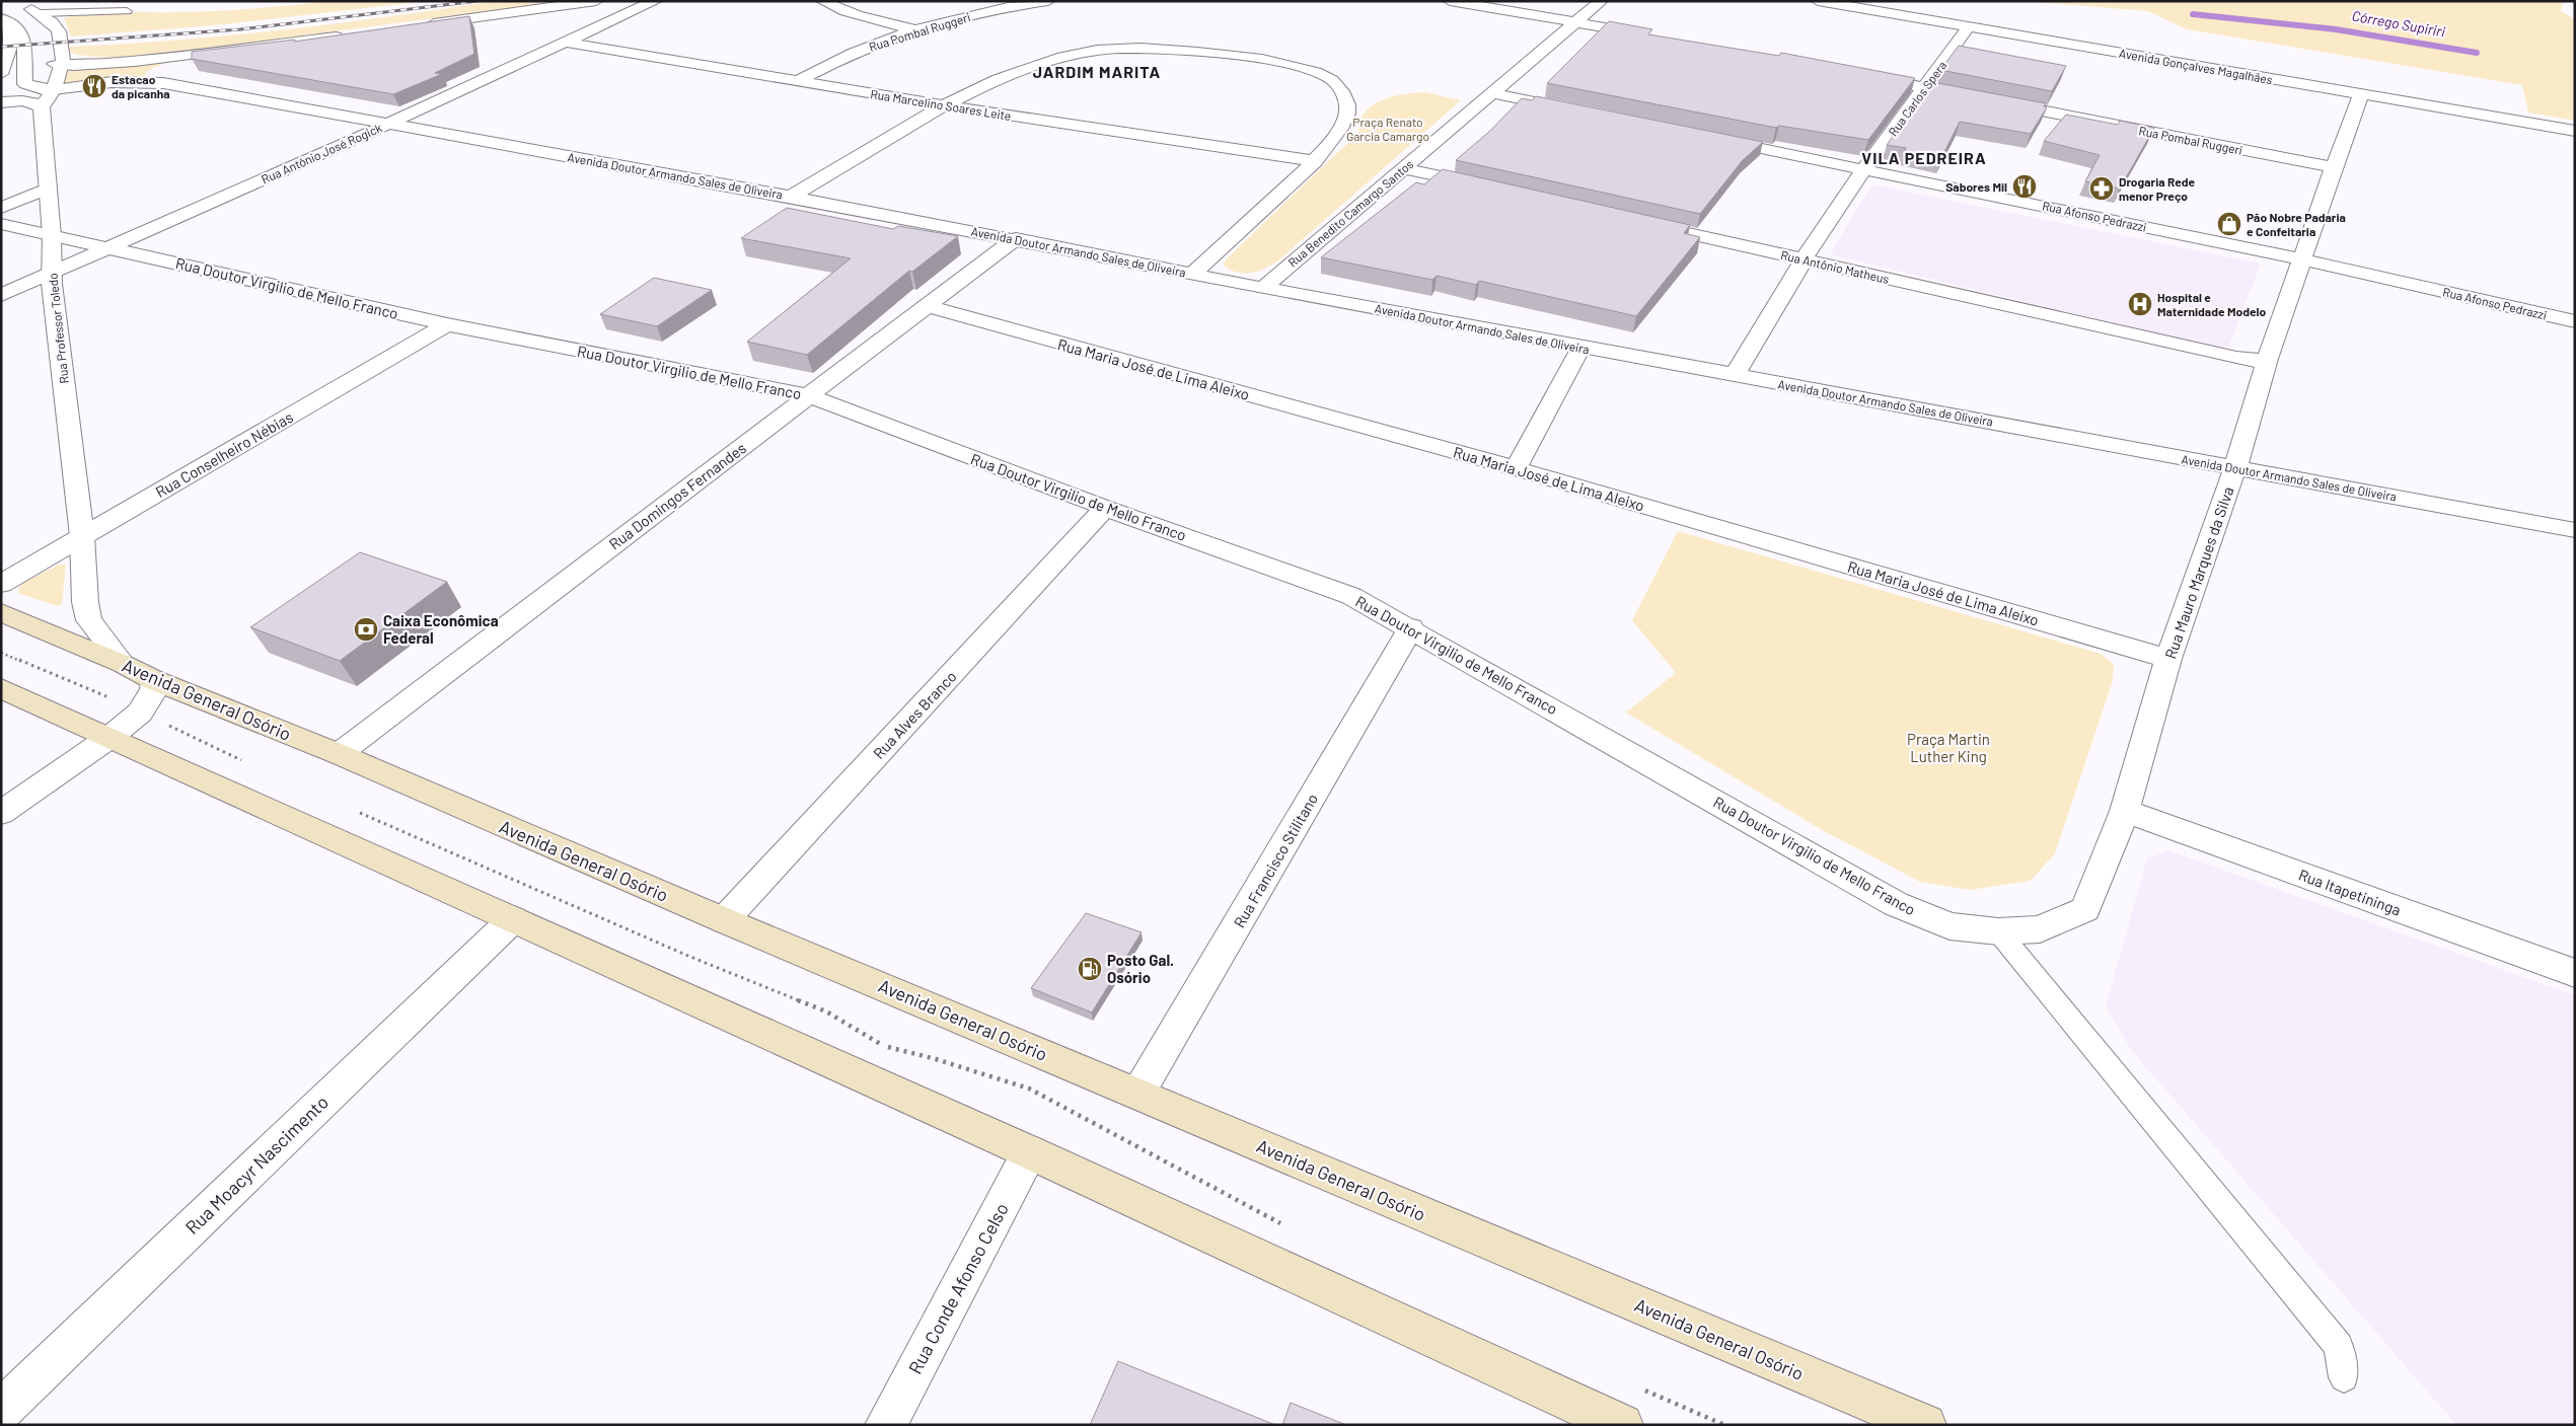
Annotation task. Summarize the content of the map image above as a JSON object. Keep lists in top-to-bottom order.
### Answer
{
  "streets": {
    "main road": ["Avenida General Osório"],
    "street": [
      "Rua Pombal Ruggeri",
      "Avenida Gonçalves Magalhães",
      "Rua Carlos Spera",
      "Rua Marcelino Soares Leite",
      "Rua Antônio José Rogick",
      "Avenida Doutor Armando Sales de Oliveira",
      "Rua Benedito Camargo Santos",
      "Rua Afonso Pedrazzi",
      "Rua Antônio Matheus",
      "Rua Doutor Virgilio de Mello Franco",
      "Rua Professor Toledo",
      "Rua Maria José de Lima Aleixo",
      "Rua Conselheiro Nébias",
      "Rua Domingos Fernandes",
      "Rua Mauro Marques da Silva",
      "Rua Alves Branco",
      "Rua Francisco Stilitano",
      "Rua Itapetininga",
      "Rua Moacyr Nascimento",
      "Rua Conde Afonso Celso"
    ]
  },
  "crossings": [
    ["Rua Pombal Ruggeri", "Rua Carlos Spera"],
    ["Rua Pombal Ruggeri", "Rua Marcelino Soares Leite"],
    ["Rua Pombal Ruggeri", "Rua Mauro Marques da Silva"],
    ["Avenida Gonçalves Magalhães", "Rua Carlos Spera"],
    ["Avenida Gonçalves Magalhães", "Rua Mauro Marques da Silva"],
    ["Rua Carlos Spera", "Avenida Doutor Armando Sales de Oliveira"],
    ["Rua Carlos Spera", "Rua Afonso Pedrazzi"],
    ["Rua Carlos Spera", "Rua Antônio Matheus"],
    ["Rua Marcelino Soares Leite", "Rua Antônio José Rogick"],
    ["Rua Antônio José Rogick", "Avenida Doutor Armando Sales de Oliveira"],
    ["Rua Antônio José Rogick", "Rua Doutor Virgilio de Mello Franco"],
    ["Rua Antônio José Rogick", "Rua Professor Toledo"],
    ["Avenida Doutor Armando Sales de Oliveira", "Rua Benedito Camargo Santos"],
    ["Avenida Doutor Armando Sales de Oliveira", "Rua Domingos Fernandes"],
    ["Avenida Doutor Armando Sales de Oliveira", "Rua Mauro Marques da Silva"],
    ["Rua Afonso Pedrazzi", "Rua Mauro Marques da Silva"],
    ["Rua Antônio Matheus", "Rua Mauro Marques da Silva"],
    ["Rua Doutor Virgilio de Mello Franco", "Rua Professor Toledo"],
    ["Rua Doutor Virgilio de Mello Franco", "Rua Conselheiro Nébias"],
    ["Rua Doutor Virgilio de Mello Franco", "Rua Domingos Fernandes"],
    ["Rua Doutor Virgilio de Mello Franco", "Rua Mauro Marques da Silva"],
    ["Rua Doutor Virgilio de Mello Franco", "Rua Alves Branco"],
    ["Rua Doutor Virgilio de Mello Franco", "Rua Francisco Stilitano"],
    ["Rua Professor Toledo", "Rua Conselheiro Nébias"],
    ["Rua Professor Toledo", "Avenida General Osório"],
    ["Rua Maria José de Lima Aleixo", "Rua Domingos Fernandes"],
    ["Rua Maria José de Lima Aleixo", "Rua Mauro Marques da Silva"],
    ["Rua Domingos Fernandes", "Avenida General Osório"],
    ["Rua Mauro Marques da Silva", "Rua Itapetininga"],
    ["Avenida General Osório", "Rua Alves Branco"],
    ["Avenida General Osório", "Rua Francisco Stilitano"]
  ],
  "districts": ["JARDIM MARITA", "VILA PEDREIRA"],
  "water": ["Córrego Supiriri"],
  "parks": ["Praça Renato Garcia Camargo", "Praça Martin Luther King"],
  "places": {
    "restaurant": ["Estacao da picanha", "Sabores Mil"],
    "pharmacy": ["Drogaria Rede menor Preço"],
    "shop": ["Pão Nobre Padaria e Confeitaria"],
    "hospital": ["Hospital e Maternidade Modelo"],
    "bank": ["Caixa Econômica Federal"],
    "fuel station": ["Posto Gal. Osório"]
  }
}
